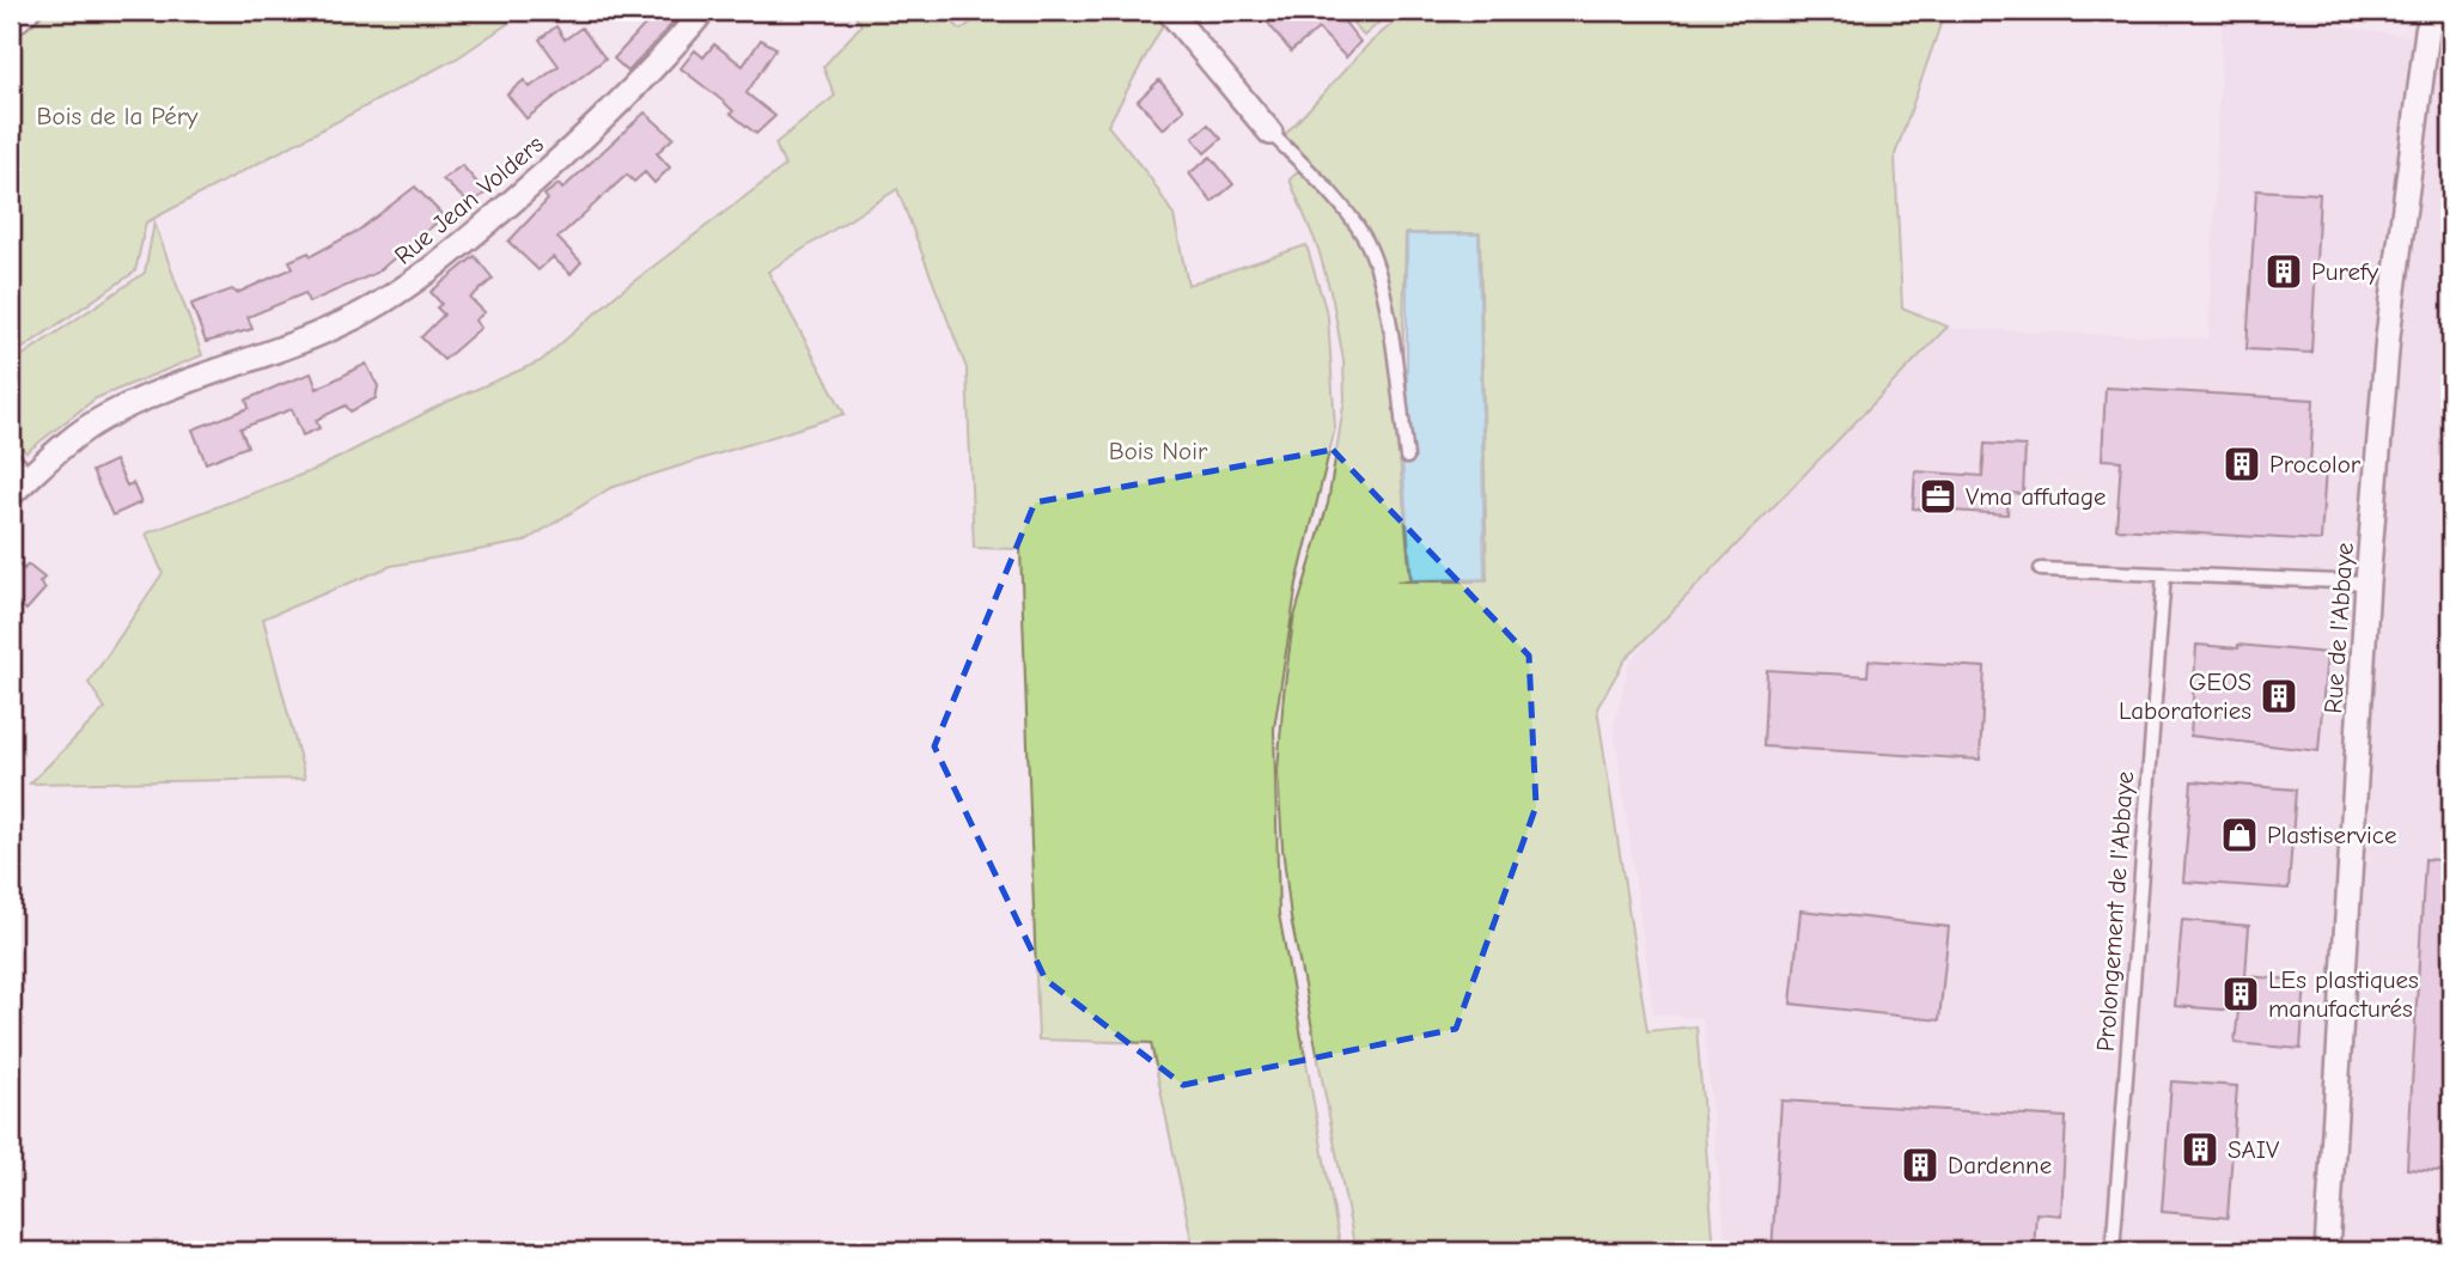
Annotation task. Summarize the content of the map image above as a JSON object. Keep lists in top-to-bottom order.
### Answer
{
  "streets": {
    "street": ["Rue Jean Volders", "Rue de l'Abbaye"],
    "lane": ["Prolongement de l'Abbaye"]
  },
  "parks": ["Bois de la Péry", "Bois Noir"],
  "places": {
    "building": [
      "Purefy",
      "Procolor",
      "GEOS Laboratories",
      "LEs plastiques manufacturés",
      "SAIV",
      "Dardenne"
    ],
    "office": ["Vma affutage"],
    "shop": ["Plastiservice"]
  }
}
